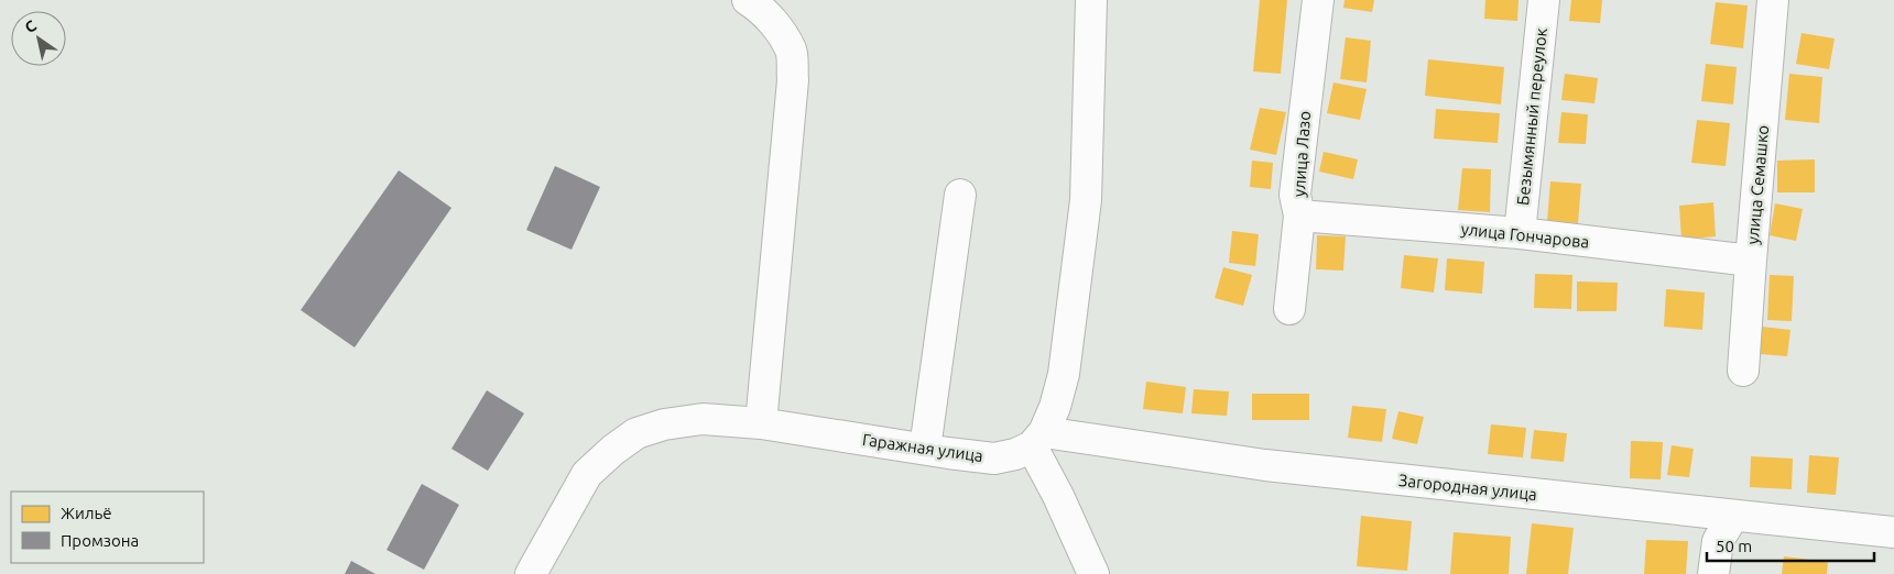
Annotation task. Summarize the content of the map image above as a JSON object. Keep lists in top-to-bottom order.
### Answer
{
  "streets": {
    "street": [
      "Безымянный переулок",
      "улица Лазо",
      "улица Семашко",
      "улица Гончарова",
      "Гаражная улица",
      "Загородная улица"
    ]
  },
  "crossings": [
    ["Безымянный переулок", "улица Гончарова"],
    ["улица Лазо", "улица Гончарова"],
    ["улица Семашко", "улица Гончарова"],
    ["Гаражная улица", "Загородная улица"]
  ],
  "legend": ["Жильё", "Промзона"],
  "scale_bar": "50 m",
  "north": "top left"
}
